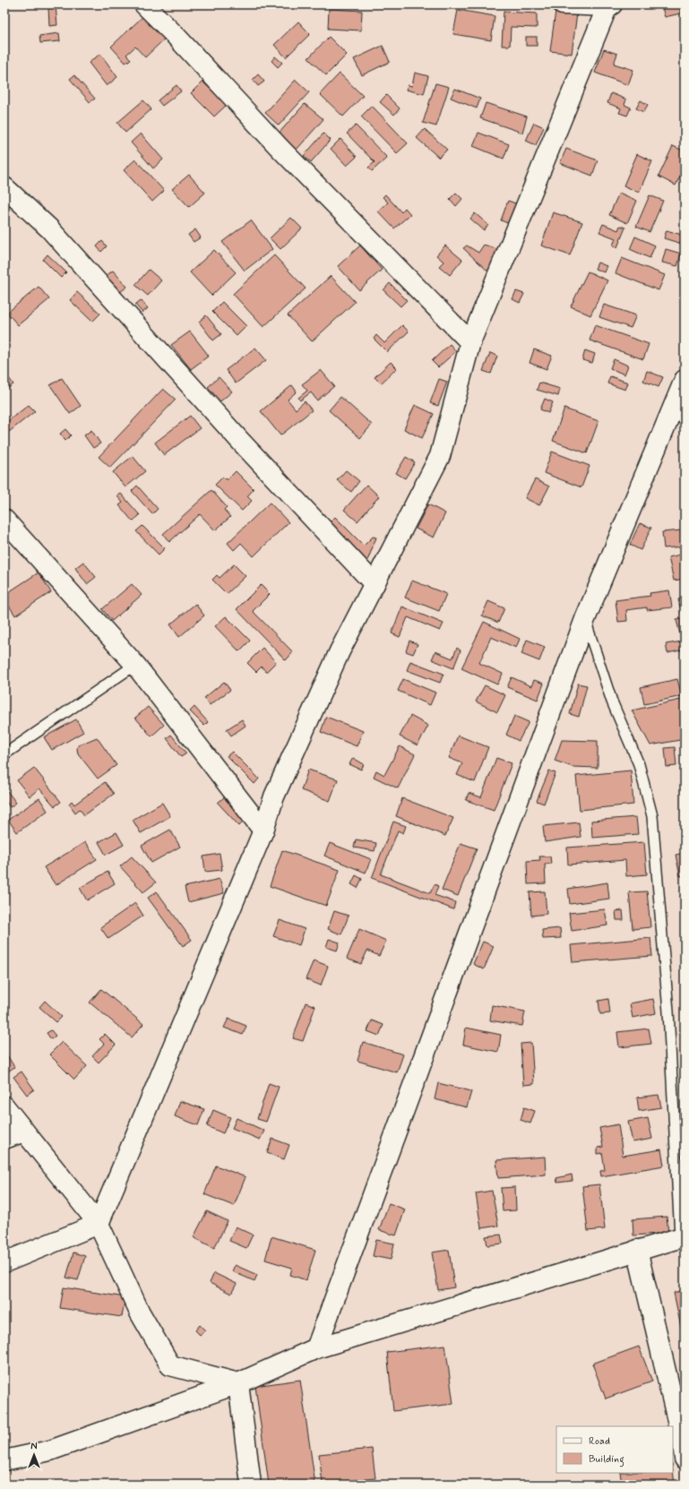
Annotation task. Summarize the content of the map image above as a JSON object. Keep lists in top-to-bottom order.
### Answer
{
  "legend": ["Road", "Building"],
  "north": "top"
}
